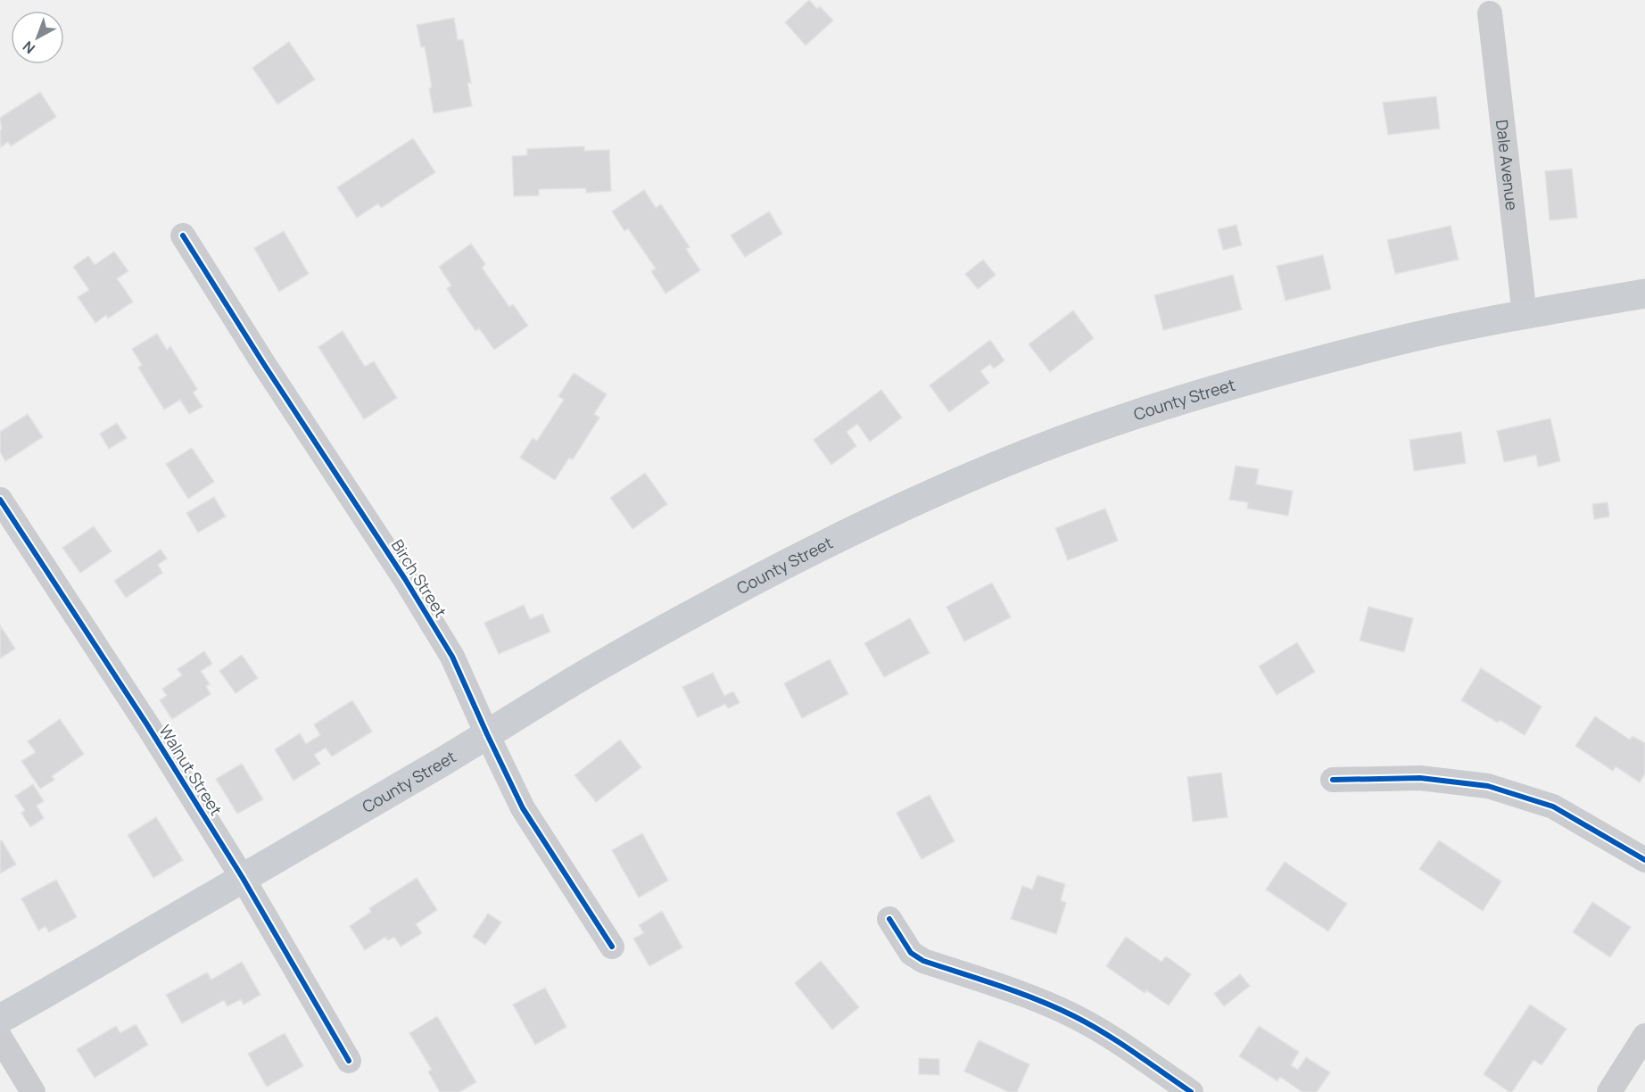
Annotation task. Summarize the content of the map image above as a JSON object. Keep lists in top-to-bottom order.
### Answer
{
  "streets": {
    "main road": ["County Street"],
    "street": ["Dale Avenue", "Birch Street", "Walnut Street"]
  },
  "crossings": [
    ["Dale Avenue", "County Street"],
    ["County Street", "Birch Street"],
    ["County Street", "Walnut Street"]
  ],
  "north": "bottom left"
}
